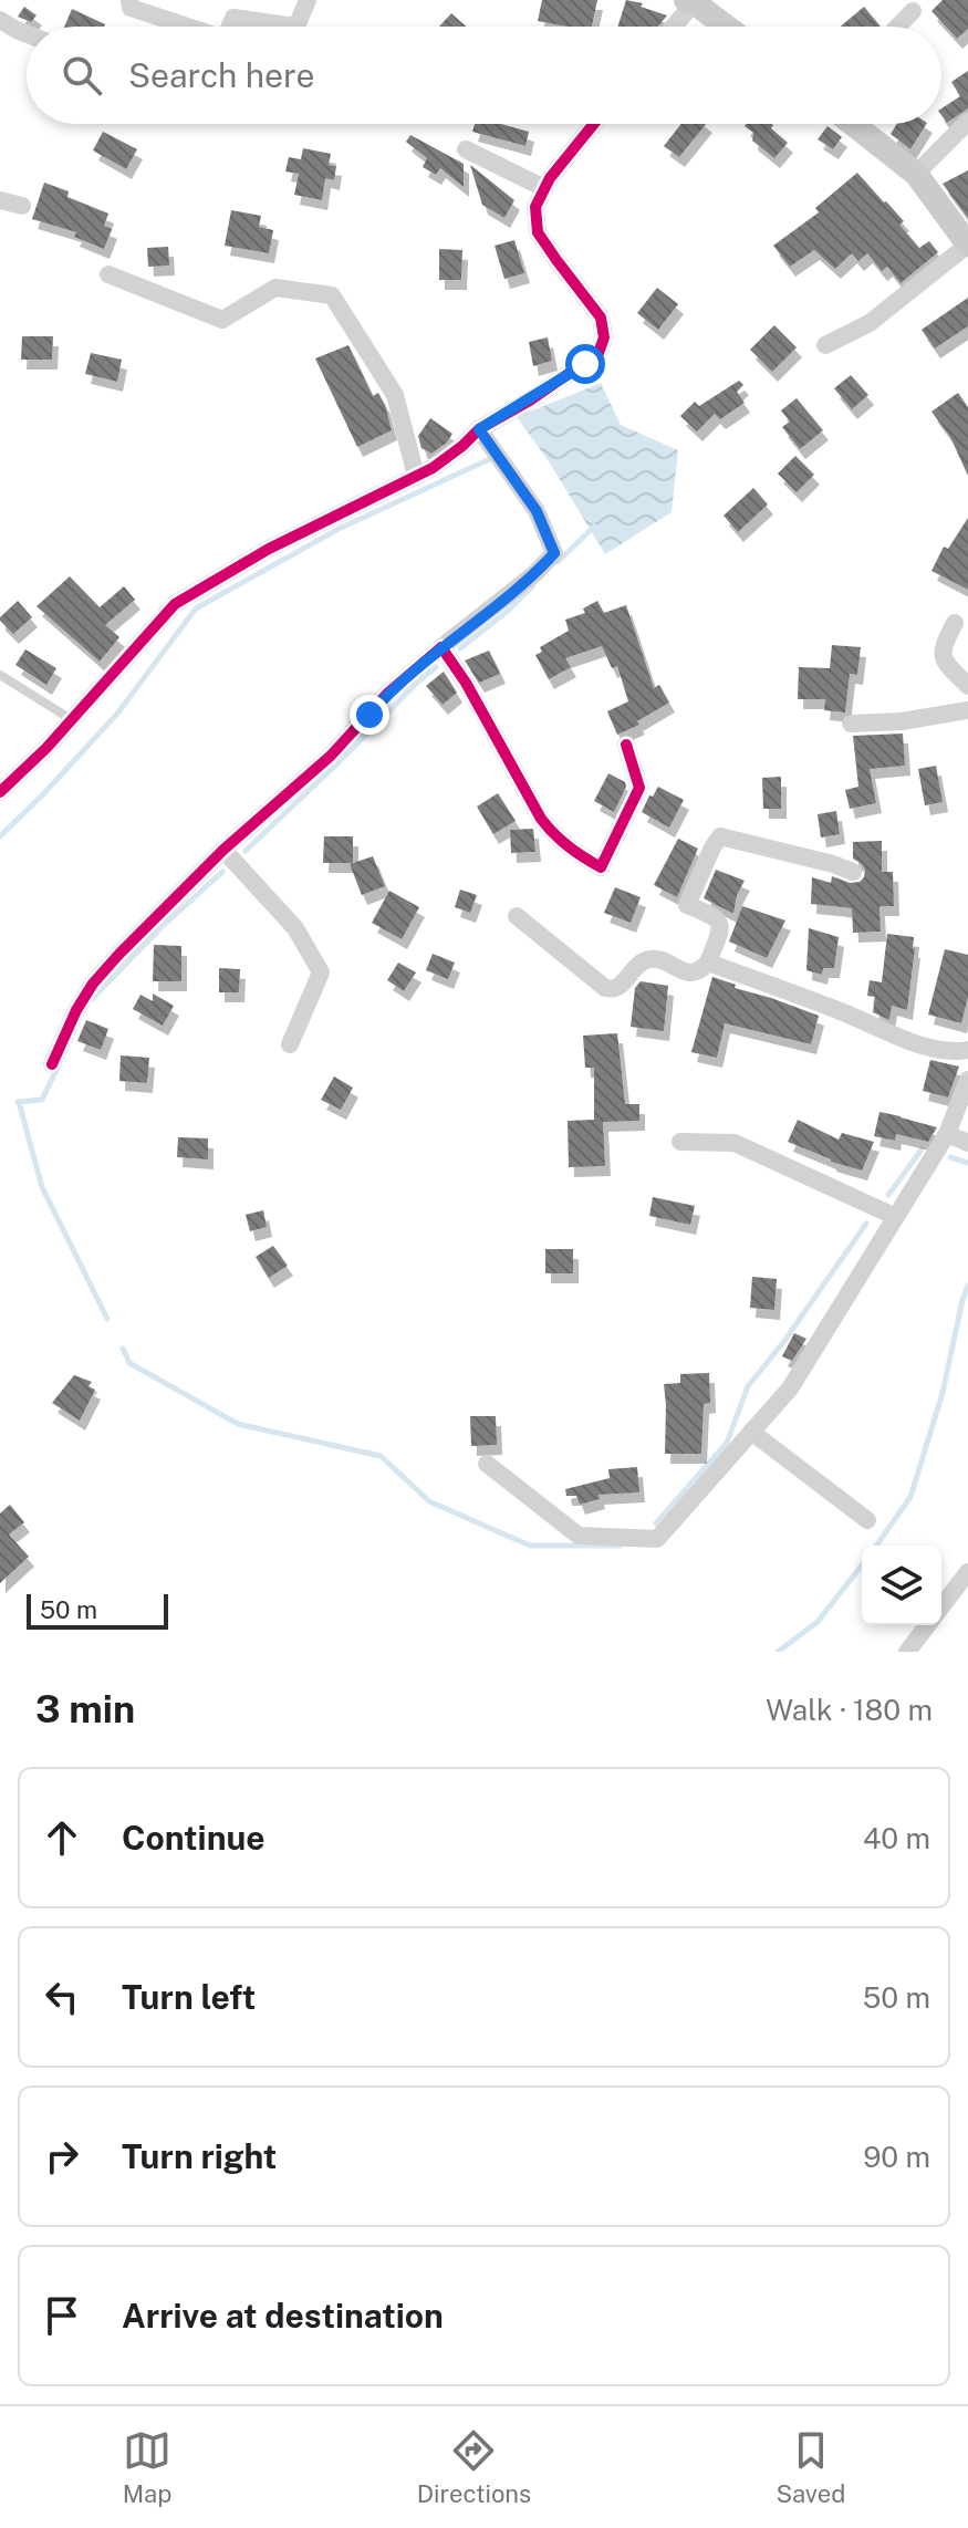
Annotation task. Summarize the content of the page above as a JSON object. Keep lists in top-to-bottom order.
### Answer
{
  "scale_bar": "50 m",
  "page": {
    "search": "Search here",
    "scale": "50 m",
    "heading": ["3 min", "Walk · 180 m"],
    "list": [
      ["Continue", "40 m"],
      ["Turn left", "50 m"],
      ["Turn right", "90 m"],
      "Arrive at destination"
    ],
    "nav": ["Map", "Directions", "Saved"]
  }
}
